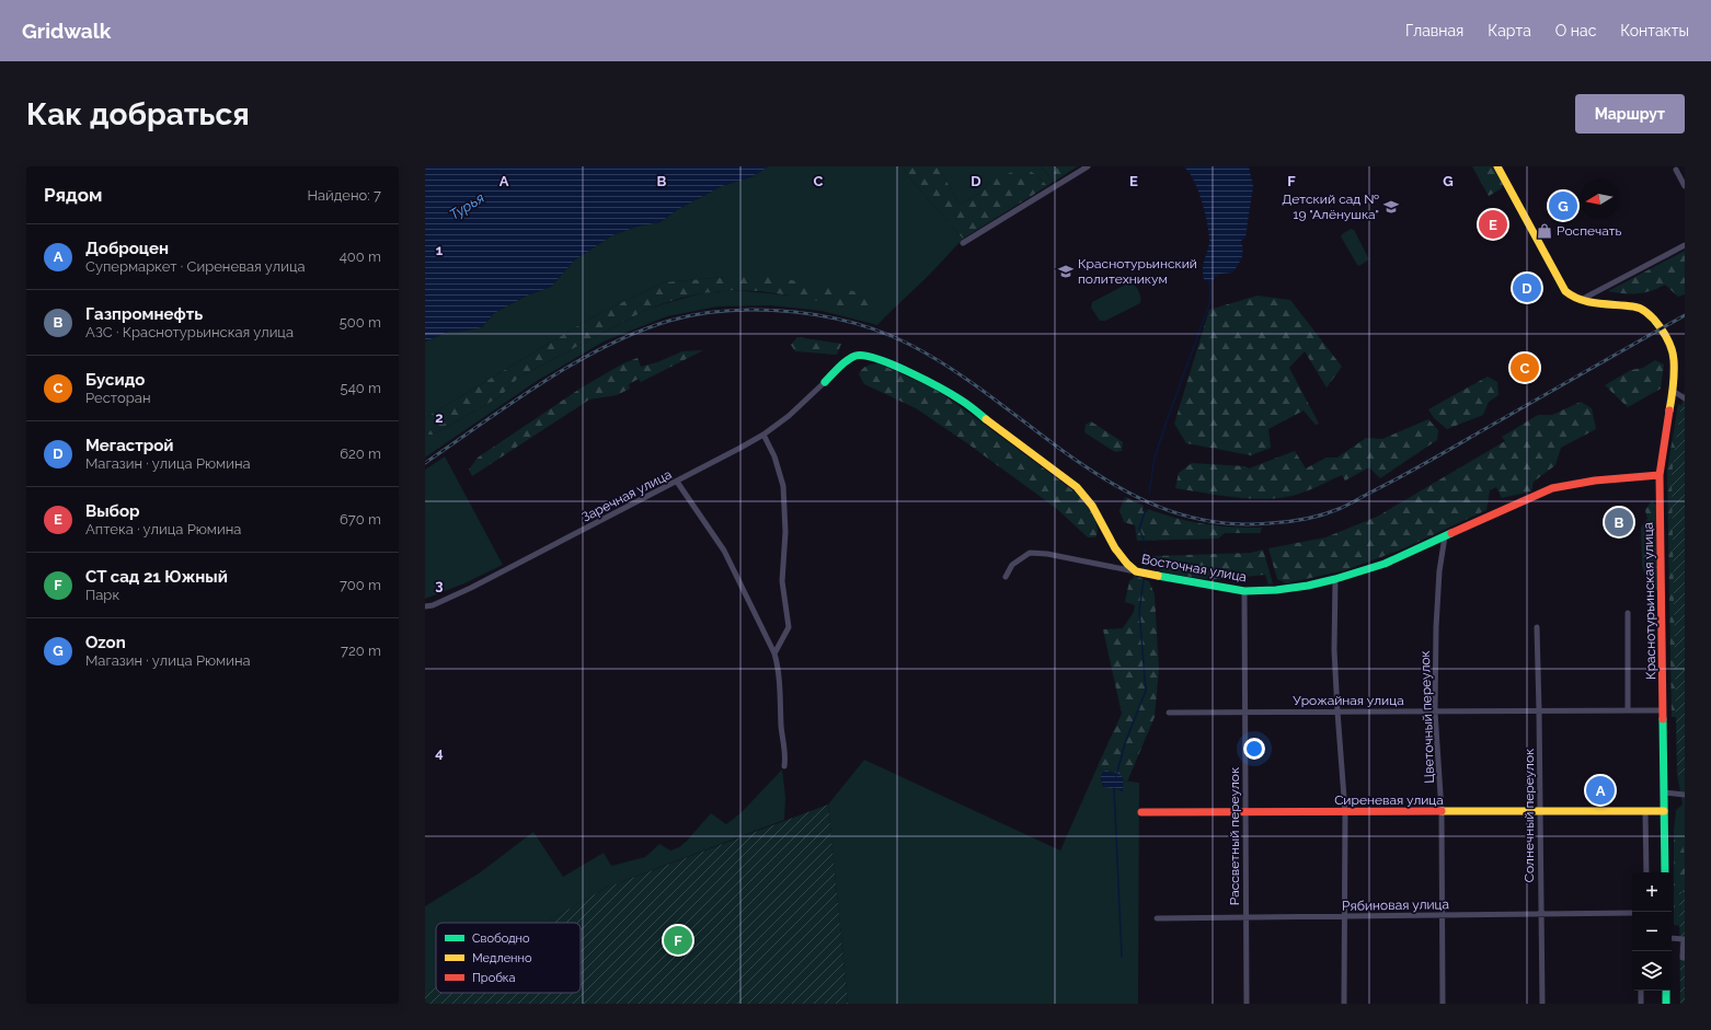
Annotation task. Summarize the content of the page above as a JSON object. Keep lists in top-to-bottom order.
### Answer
{
  "streets": {
    "street": [
      "Заречная улица",
      "Восточная улица",
      "Краснотурьинская улица",
      "Урожайная улица",
      "Цветочный переулок",
      "Сиреневая улица",
      "Солнечный переулок",
      "Рассветный переулок",
      "Рябиновая улица"
    ]
  },
  "crossings": [
    ["Заречная улица", "Восточная улица"],
    ["Восточная улица", "Краснотурьинская улица"],
    ["Восточная улица", "Цветочный переулок"],
    ["Восточная улица", "Рассветный переулок"],
    ["Краснотурьинская улица", "Урожайная улица"],
    ["Краснотурьинская улица", "Сиреневая улица"],
    ["Урожайная улица", "Цветочный переулок"],
    ["Урожайная улица", "Солнечный переулок"],
    ["Урожайная улица", "Рассветный переулок"],
    ["Цветочный переулок", "Сиреневая улица"],
    ["Цветочный переулок", "Рябиновая улица"],
    ["Сиреневая улица", "Солнечный переулок"],
    ["Сиреневая улица", "Рассветный переулок"],
    ["Солнечный переулок", "Рябиновая улица"],
    ["Рассветный переулок", "Рябиновая улица"]
  ],
  "water": ["Турья"],
  "places": {
    "school or university": ["Детский сад № 19 \"Алёнушка\"", "Краснотурьинский политехникум"],
    "shop": ["Роспечать"]
  },
  "legend": ["Свободно", "Медленно", "Пробка"],
  "north": "left",
  "page": {
    "header": "Gridwalk",
    "nav": [
      "Главная",
      "Карта",
      "О нас",
      "Контакты"
    ],
    "buttons": "Маршрут",
    "title": "Как добраться",
    "heading": ["Рядом", "Найдено: 7"],
    "pins": [
      "G",
      "E",
      "D",
      "C",
      "B",
      "A",
      "F"
    ],
    "list": [
      {
        "mark": "A",
        "name": "Доброцен",
        "note": "Супермаркет · Сиреневая улица",
        "value": "400 m"
      },
      {
        "mark": "B",
        "name": "Газпромнефть",
        "note": "АЗС · Краснотурьинская улица",
        "value": "500 m"
      },
      {
        "mark": "C",
        "name": "Бусидо",
        "note": "Ресторан",
        "value": "540 m"
      },
      {
        "mark": "D",
        "name": "Мегастрой",
        "note": "Магазин · улица Рюмина",
        "value": "620 m"
      },
      {
        "mark": "E",
        "name": "Выбор",
        "note": "Аптека · улица Рюмина",
        "value": "670 m"
      },
      {
        "mark": "F",
        "name": "СТ сад 21 Южный",
        "note": "Парк",
        "value": "700 m"
      },
      {
        "mark": "G",
        "name": "Ozon",
        "note": "Магазин · улица Рюмина",
        "value": "720 m"
      }
    ],
    "map_buttons": ["+", "−"]
  },
  "grid": {
    "columns": [
      "A",
      "B",
      "C",
      "D",
      "E",
      "F",
      "G"
    ],
    "rows": [
      "1",
      "2",
      "3",
      "4"
    ]
  }
}
